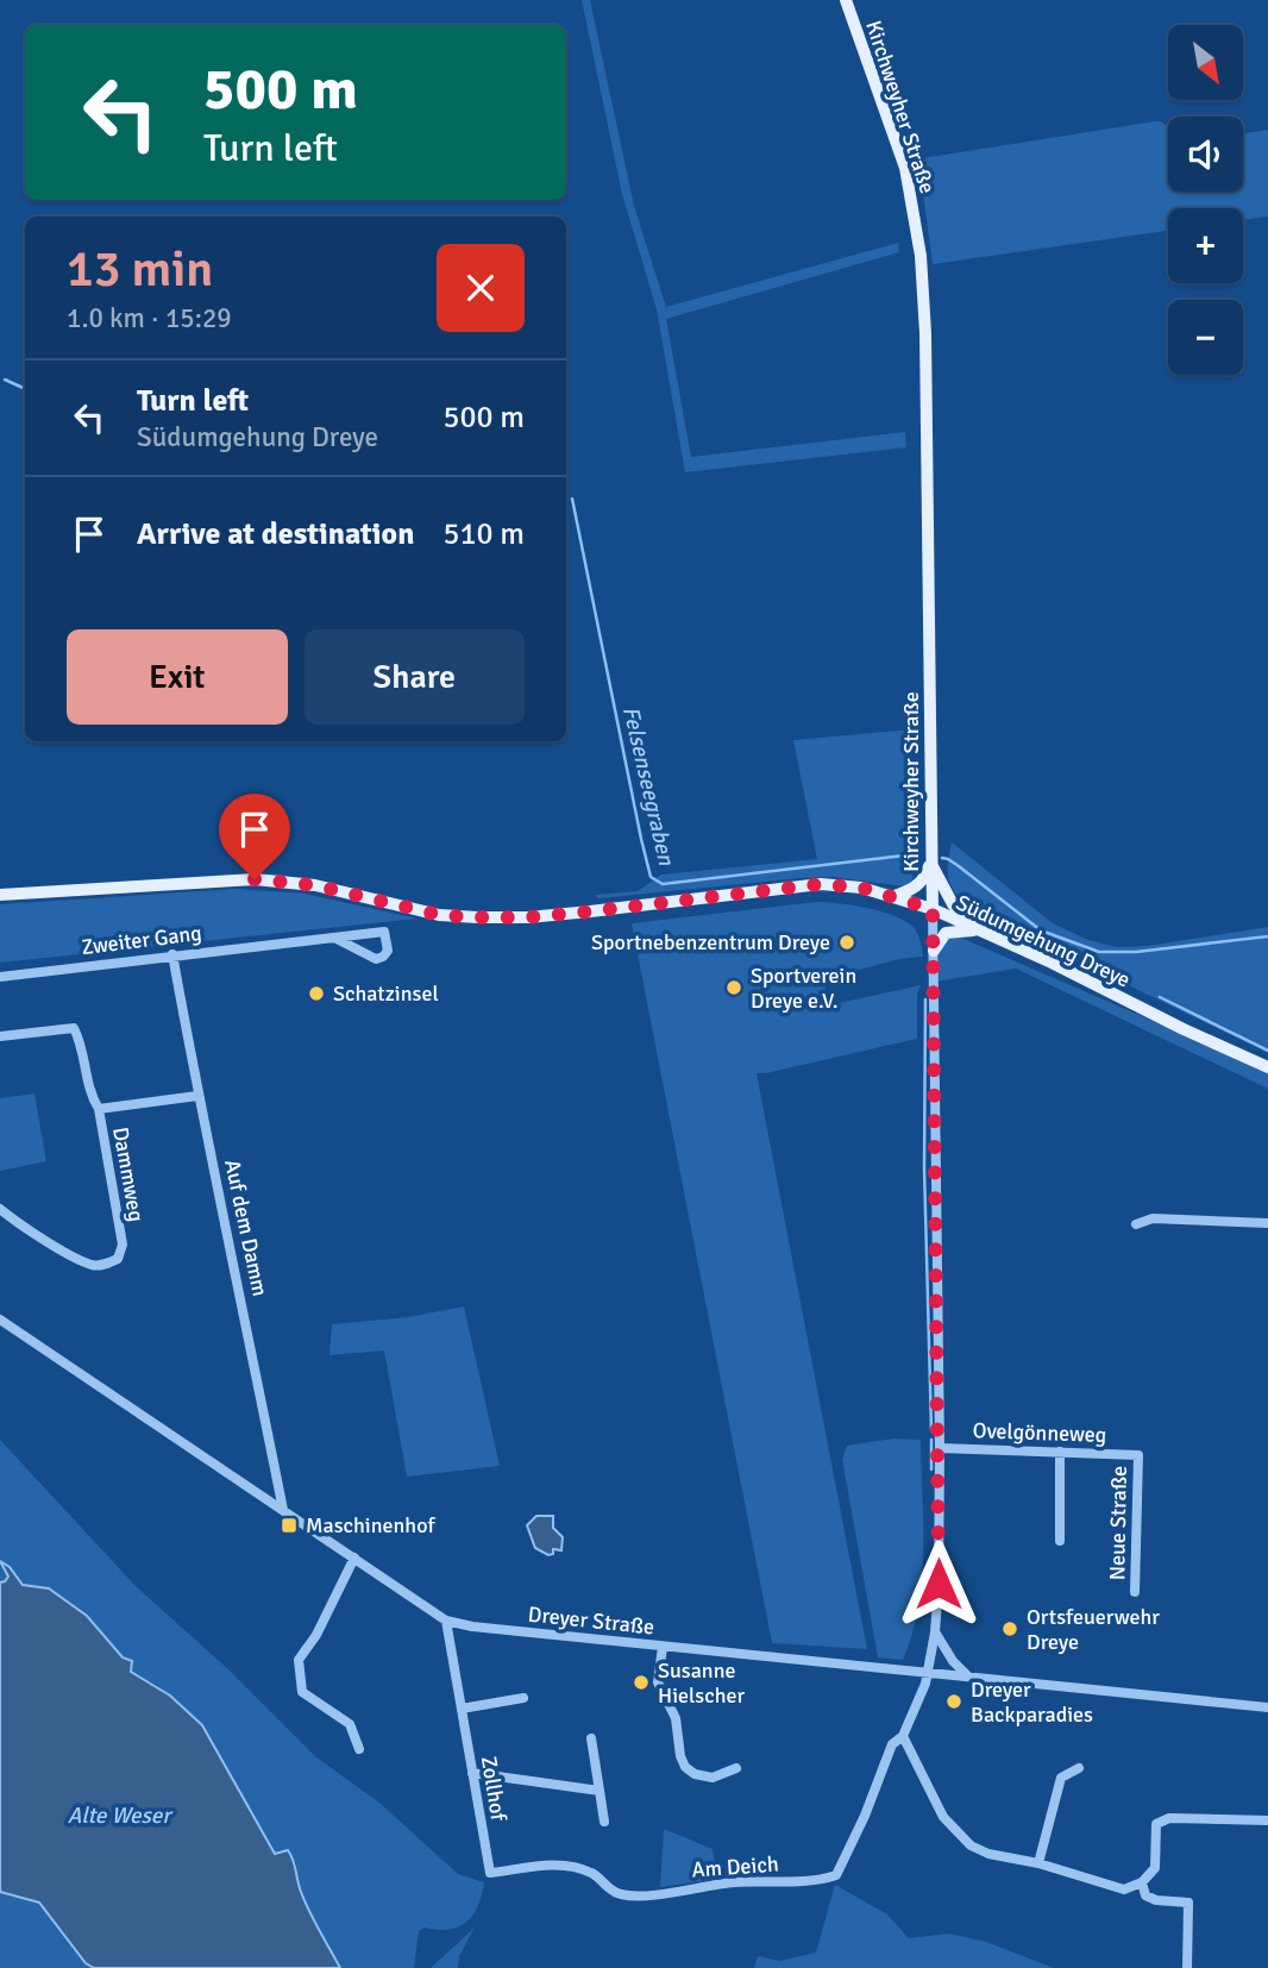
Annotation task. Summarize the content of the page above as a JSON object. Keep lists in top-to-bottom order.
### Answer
{
  "streets": {
    "main road": ["Kirchweyher Straße", "Südumgehung Dreye"],
    "street": [
      "Zweiter Gang",
      "Dammweg",
      "Auf dem Damm",
      "Ovelgönneweg",
      "Neue Straße",
      "Dreyer Straße",
      "Zollhof",
      "Am Deich"
    ]
  },
  "crossings": [
    ["Kirchweyher Straße", "Südumgehung Dreye"],
    ["Kirchweyher Straße", "Ovelgönneweg"],
    ["Kirchweyher Straße", "Dreyer Straße"],
    ["Kirchweyher Straße", "Am Deich"],
    ["Zweiter Gang", "Auf dem Damm"],
    ["Dammweg", "Auf dem Damm"],
    ["Auf dem Damm", "Dreyer Straße"],
    ["Ovelgönneweg", "Neue Straße"],
    ["Dreyer Straße", "Zollhof"],
    ["Dreyer Straße", "Am Deich"],
    ["Zollhof", "Am Deich"]
  ],
  "water": ["Felsenseegraben", "Alte Weser"],
  "places": {
    "other": [
      "Sportnebenzentrum Dreye",
      "Sportverein Dreye e.V.",
      "Schatzinsel",
      "Ortsfeuerwehr Dreye",
      "Susanne Hielscher",
      "Dreyer Backparadies"
    ],
    "transit": ["Maschinenhof"]
  },
  "north": "bottom right",
  "page": {
    "map_buttons": ["+", "−"],
    "turn": ["500 m", "Turn left"],
    "heading": ["13 min", "1.0 km · 15:29"],
    "list": [
      {
        "name": "Turn left",
        "note": "Südumgehung Dreye",
        "value": "500 m"
      },
      {
        "name": "Arrive at destination",
        "value": "510 m"
      }
    ],
    "buttons": ["Exit", "Share"]
  }
}
